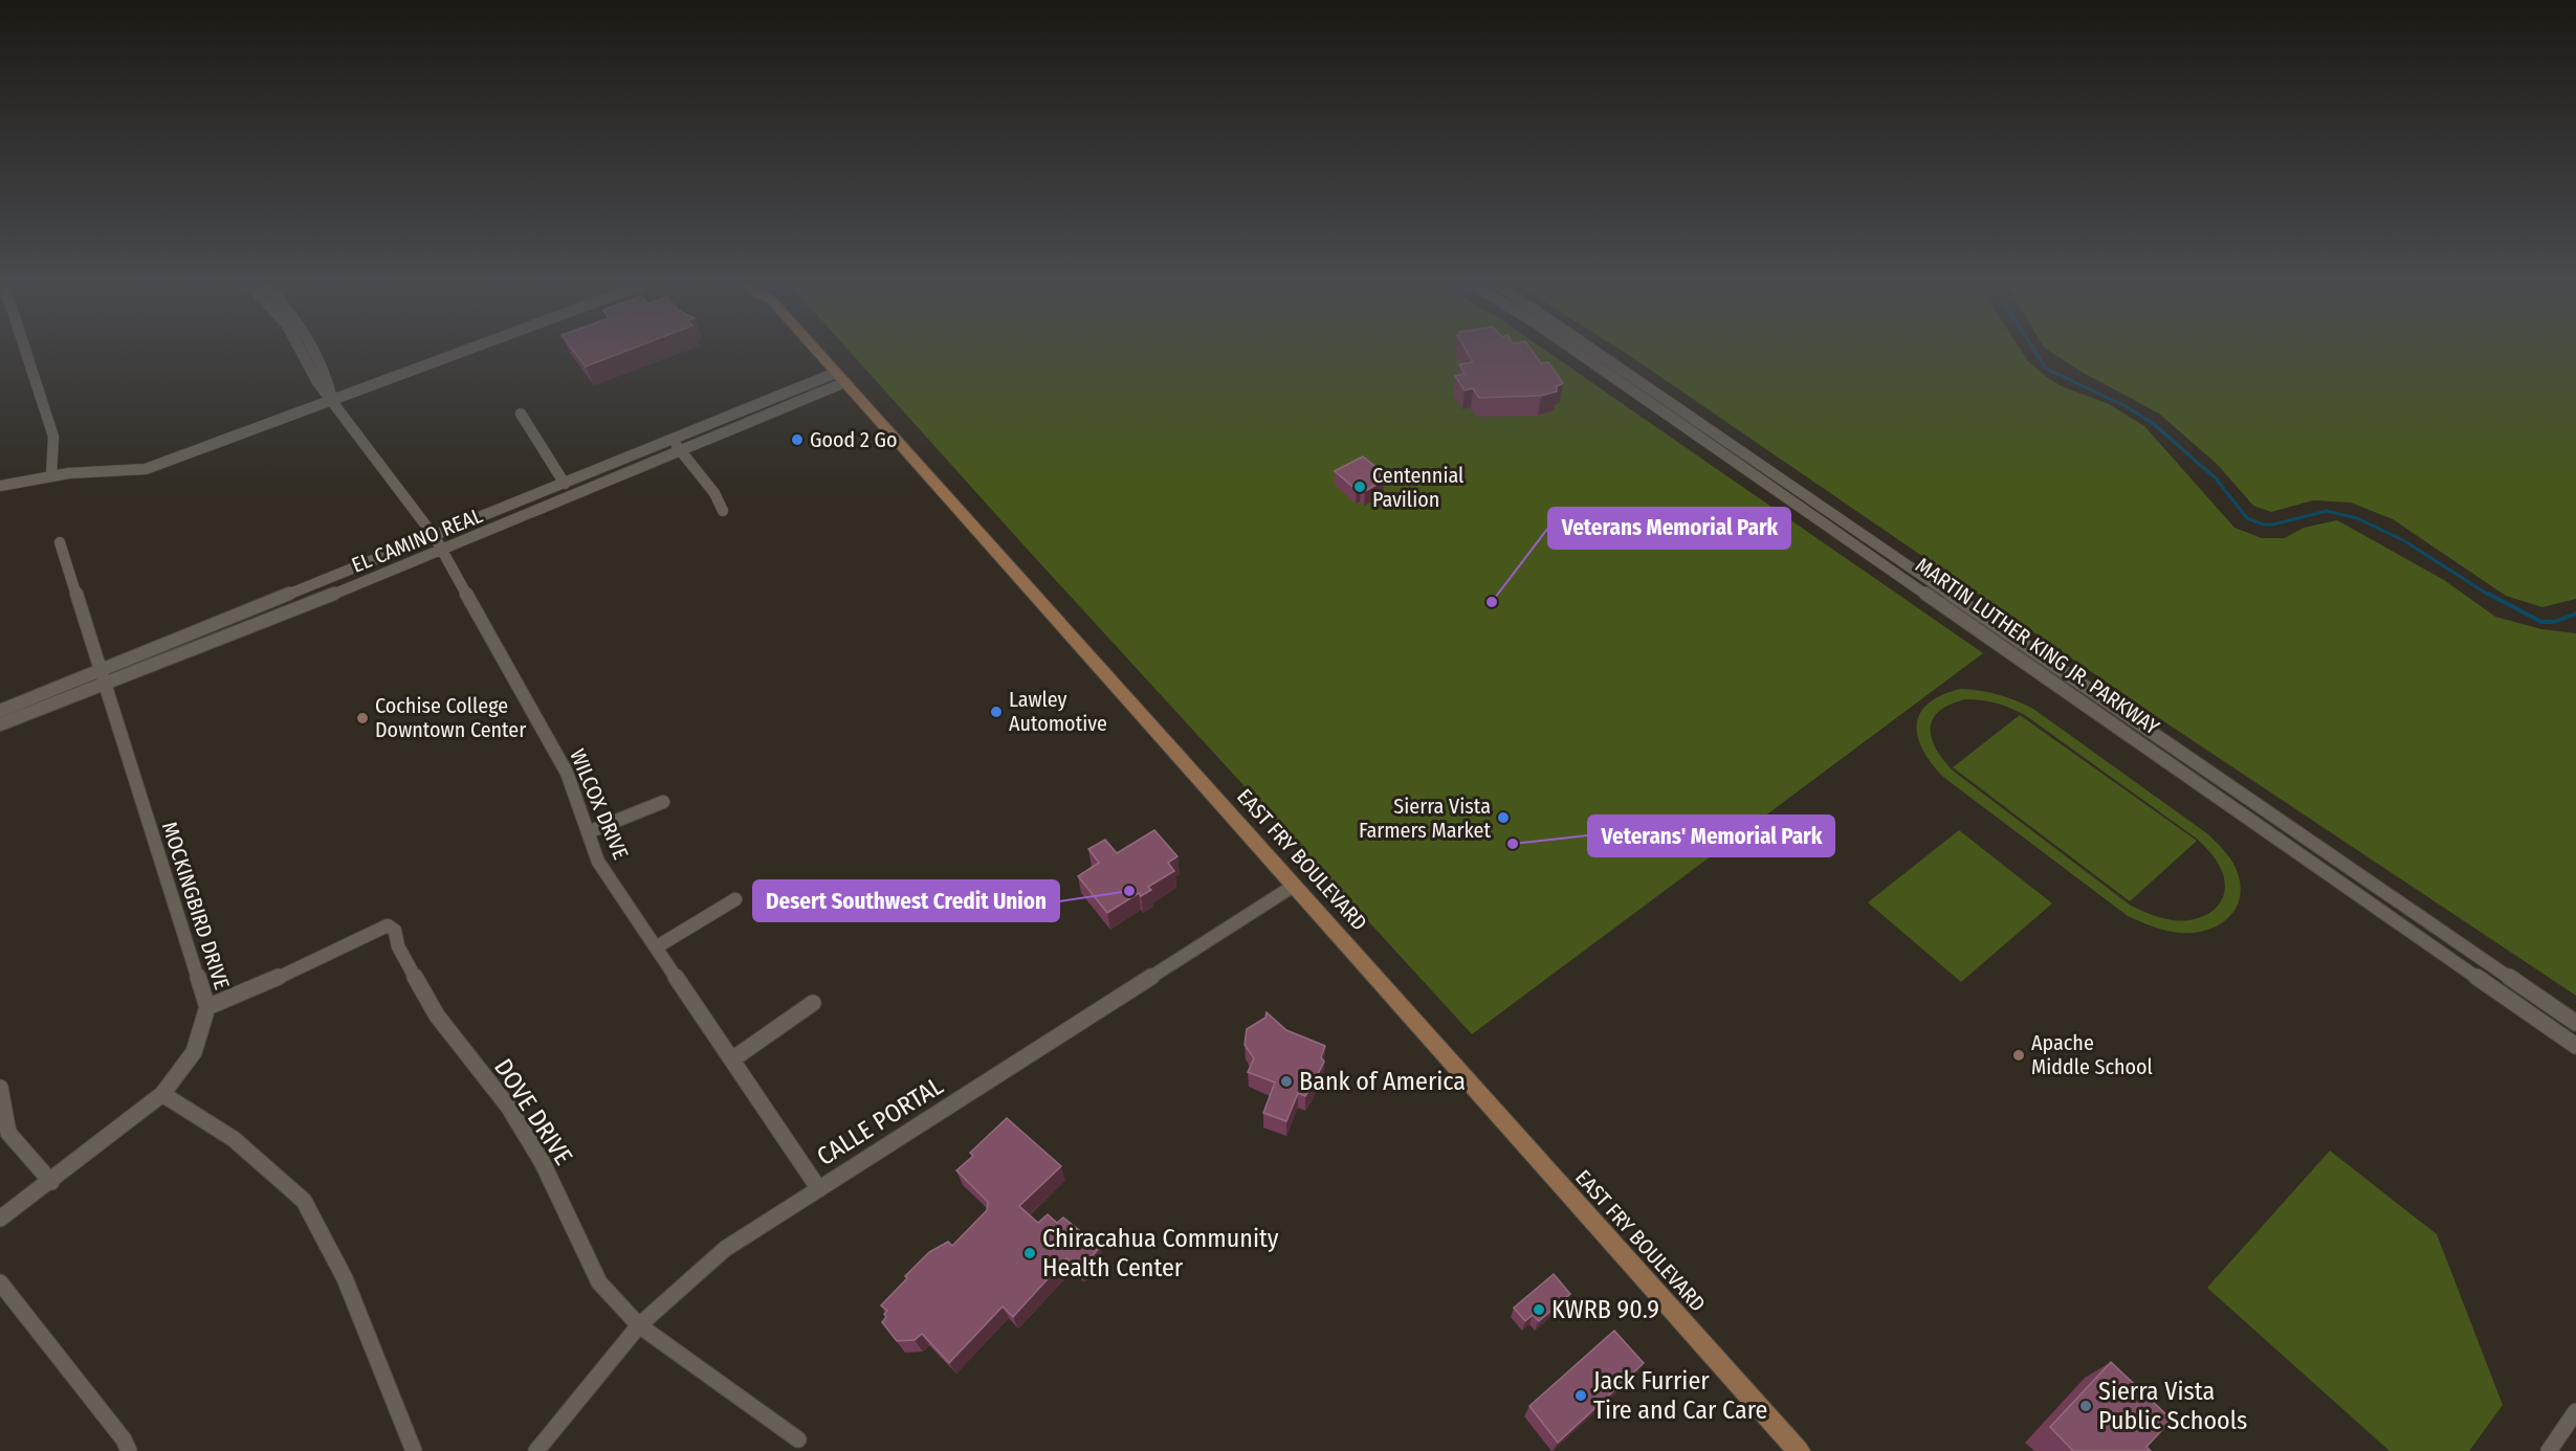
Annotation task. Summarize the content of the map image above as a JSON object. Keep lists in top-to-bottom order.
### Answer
{
  "streets": {
    "main road": ["EAST FRY BOULEVARD"],
    "street": [
      "EL CAMINO REAL",
      "MARTIN LUTHER KING JR. PARKWAY",
      "WILCOX DRIVE",
      "MOCKINGBIRD DRIVE",
      "DOVE DRIVE",
      "CALLE PORTAL"
    ]
  },
  "crossings": [
    ["EL CAMINO REAL", "WILCOX DRIVE"],
    ["EL CAMINO REAL", "EAST FRY BOULEVARD"],
    ["EL CAMINO REAL", "MOCKINGBIRD DRIVE"],
    ["WILCOX DRIVE", "CALLE PORTAL"],
    ["EAST FRY BOULEVARD", "CALLE PORTAL"],
    ["MOCKINGBIRD DRIVE", "DOVE DRIVE"],
    ["DOVE DRIVE", "CALLE PORTAL"]
  ],
  "places": [
    "Good 2 Go",
    "Centennial Pavilion",
    "Veterans Memorial Park",
    "Lawley Automotive",
    "Cochise College Downtown Center",
    "Sierra Vista Farmers Market",
    "Veterans' Memorial Park",
    "Desert Southwest Credit Union",
    "Apache Middle School",
    "Bank of America",
    "Chiracahua Community Health Center",
    "KWRB 90.9",
    "Jack Furrier Tire and Car Care",
    "Sierra Vista Public Schools"
  ]
}
